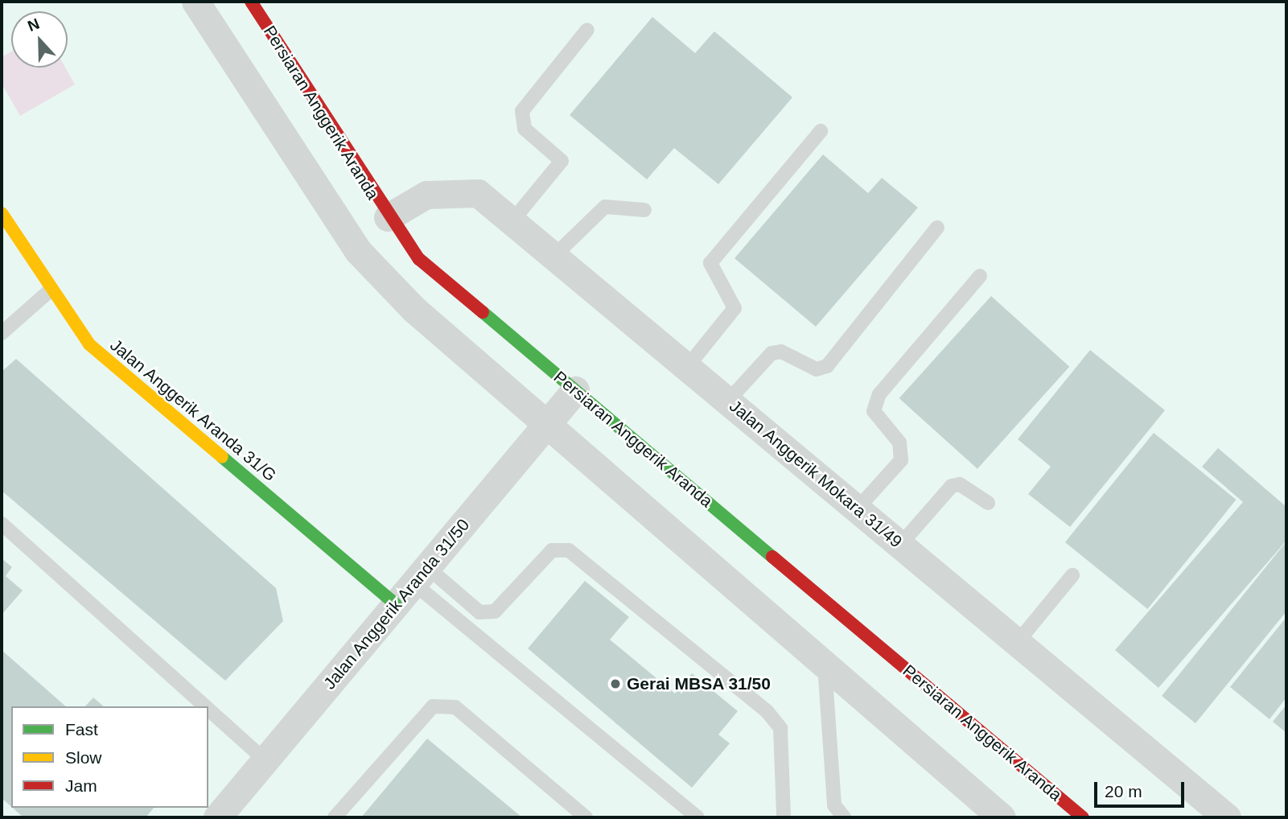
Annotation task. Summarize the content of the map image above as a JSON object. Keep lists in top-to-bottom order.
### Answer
{
  "streets": {
    "street": [
      "Persiaran Anggerik Aranda",
      "Jalan Anggerik Aranda 31/G",
      "Jalan Anggerik Mokara 31/49",
      "Jalan Anggerik Aranda 31/50"
    ]
  },
  "crossings": [
    ["Persiaran Anggerik Aranda", "Jalan Anggerik Mokara 31/49"],
    ["Persiaran Anggerik Aranda", "Jalan Anggerik Aranda 31/50"],
    ["Jalan Anggerik Aranda 31/G", "Jalan Anggerik Aranda 31/50"]
  ],
  "places": ["Gerai MBSA 31/50"],
  "legend": ["Fast", "Slow", "Jam"],
  "scale_bar": "20 m",
  "north": "top"
}
